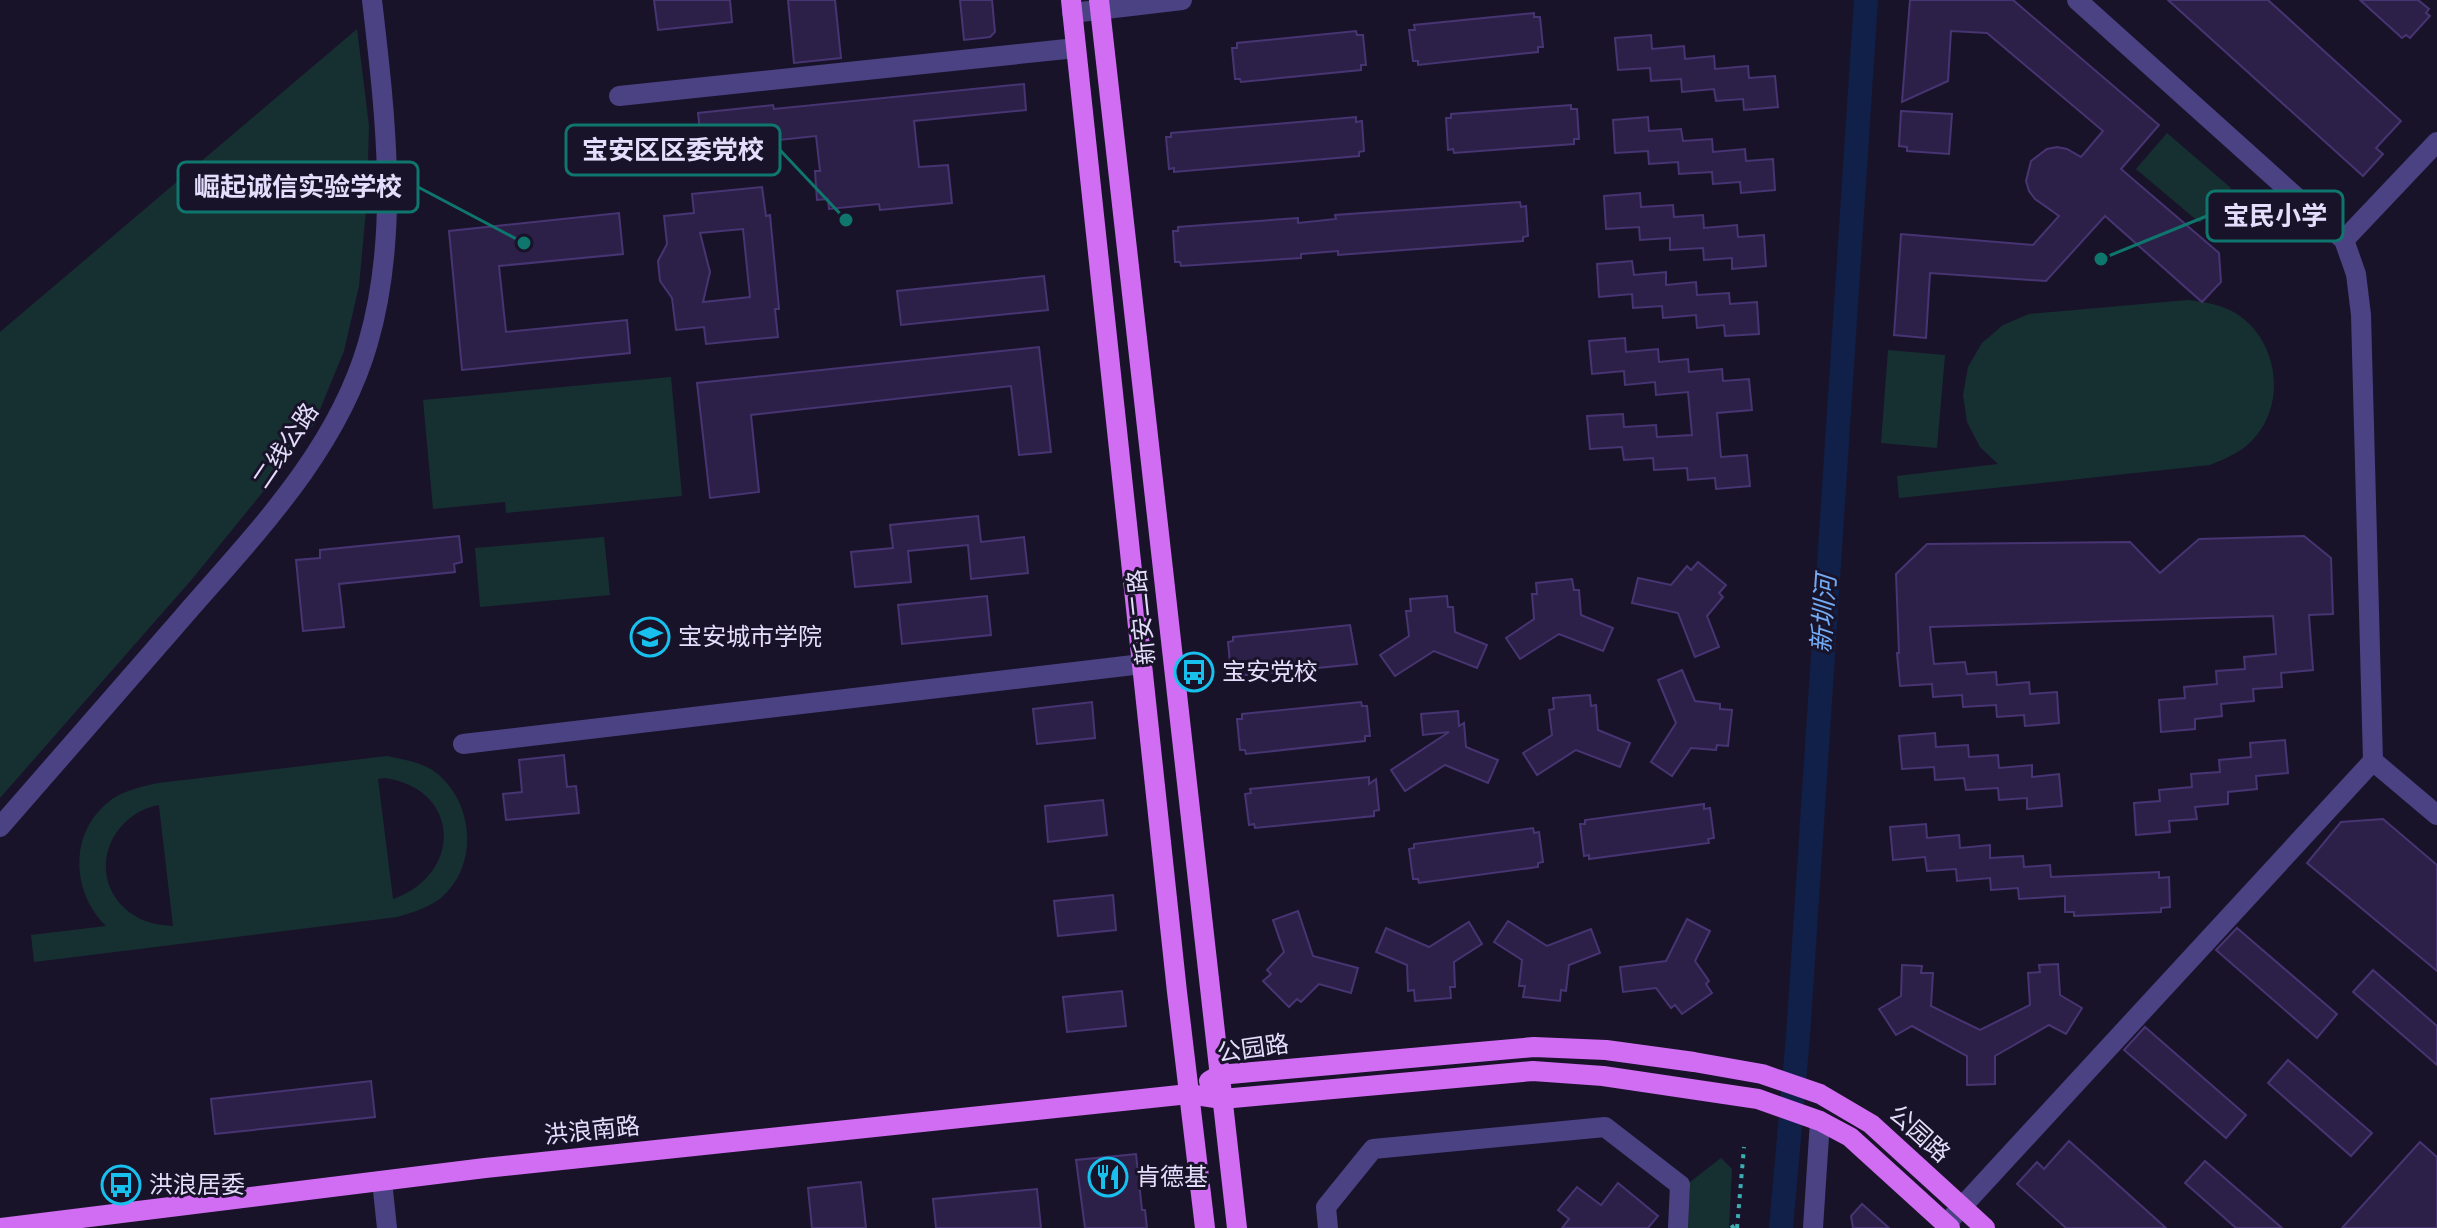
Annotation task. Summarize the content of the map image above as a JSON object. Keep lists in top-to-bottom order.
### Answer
{
  "streets": {
    "main road": ["新安二路", "公园路", "洪浪南路"],
    "street": ["二线公路"]
  },
  "crossings": [
    ["新安二路", "公园路"],
    ["新安二路", "洪浪南路"],
    ["公园路", "洪浪南路"]
  ],
  "water": ["新圳河"],
  "places": {
    "other": ["宝安区区委党校", "崛起诚信实验学校", "宝民小学"],
    "school or university": ["宝安城市学院"],
    "bus stop": ["宝安党校", "洪浪居委"],
    "restaurant": ["肯德基"]
  }
}
